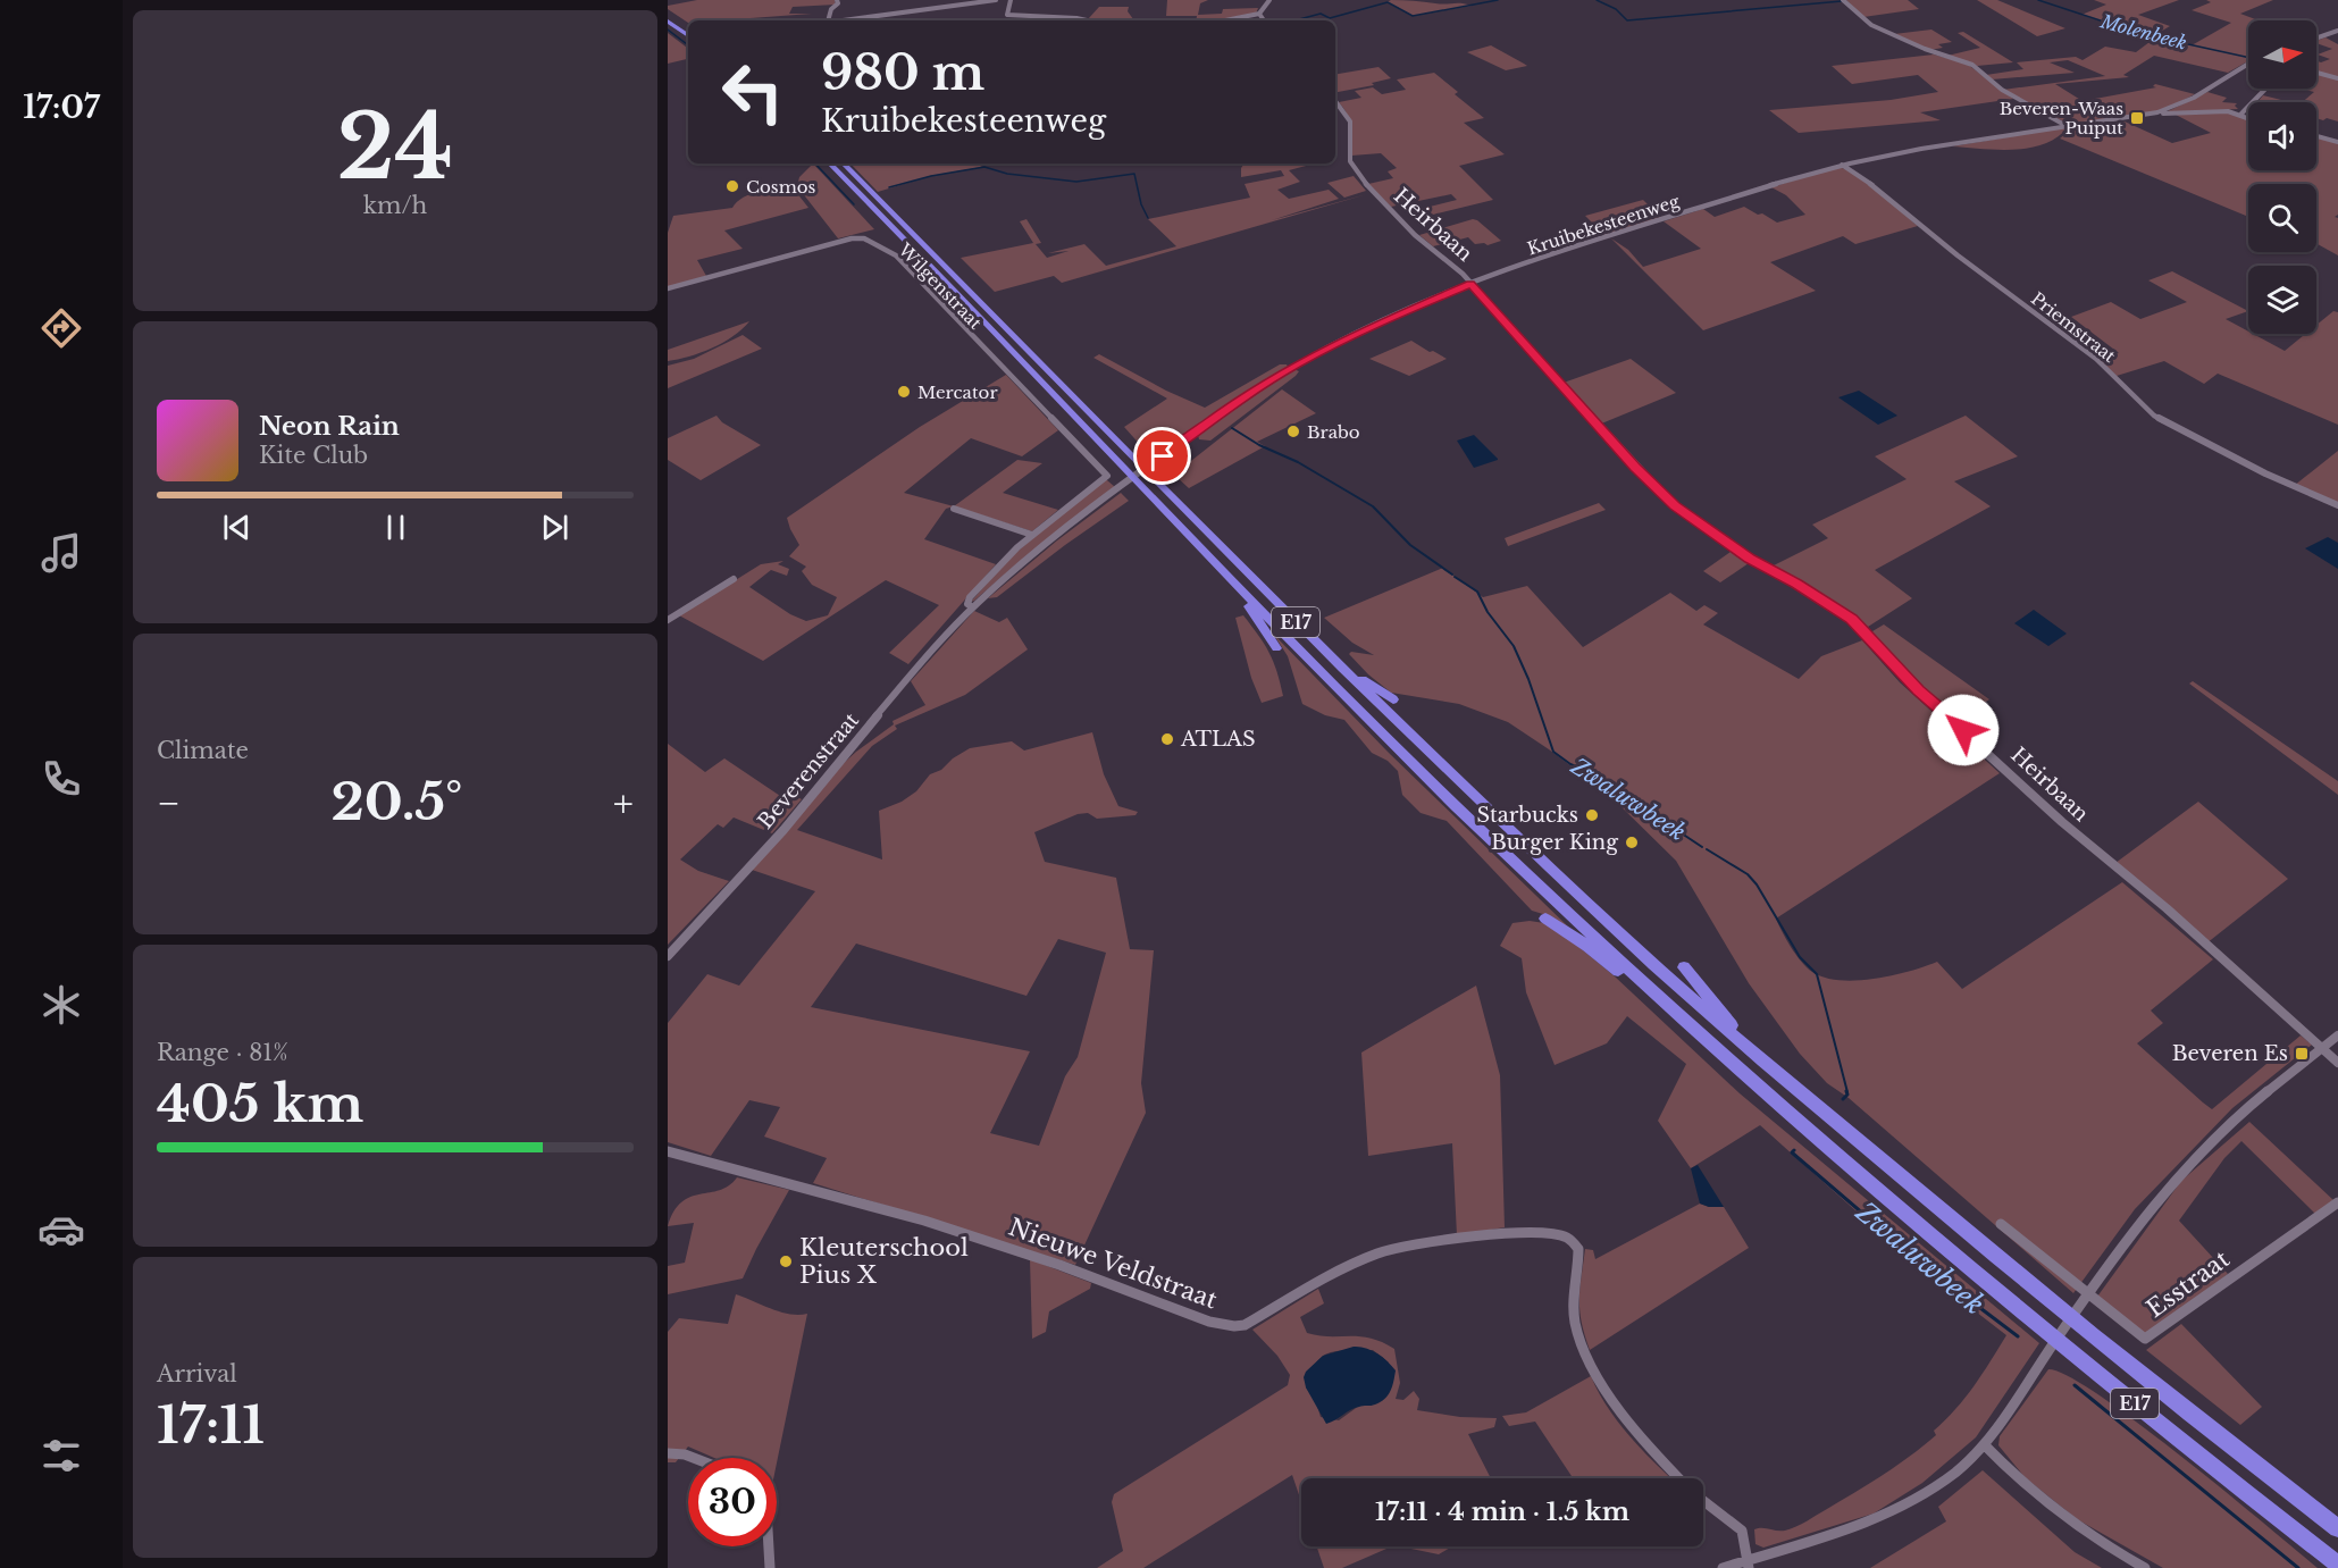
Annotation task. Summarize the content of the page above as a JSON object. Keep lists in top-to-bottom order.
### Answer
{
  "streets": {
    "highway": ["E17"],
    "street": [
      "Heirbaan",
      "Kruibekesteenweg",
      "Wilgenstraat",
      "Priemstraat",
      "Beverenstraat",
      "Nieuwe Veldstraat",
      "Esstraat"
    ]
  },
  "crossings": [
    ["Heirbaan", "Kruibekesteenweg"],
    ["Kruibekesteenweg", "Priemstraat"],
    ["Kruibekesteenweg", "Beverenstraat"],
    ["Wilgenstraat", "Beverenstraat"]
  ],
  "water": ["Molenbeek", "Zwaluwbeek"],
  "places": {
    "transit": ["Beveren-Waas Puiput", "Beveren Es"],
    "other": [
      "Cosmos",
      "Mercator",
      "Brabo",
      "ATLAS",
      "Starbucks",
      "Burger King",
      "Kleuterschool Pius X"
    ]
  },
  "north": "right",
  "page": {
    "tabs": "17:07",
    "tile": [
      ["24", "km/h"],
      "Climate",
      ["Range · 81%", "405 km"],
      ["Arrival", "17:11"]
    ],
    "turn": ["980 m", "Kruibekesteenweg"],
    "song": ["Neon Rain", "Kite Club"],
    "heat": ["−", "20.5°", "+"],
    "limit": "30",
    "trip": "17:11 · 4 min · 1.5 km"
  }
}
